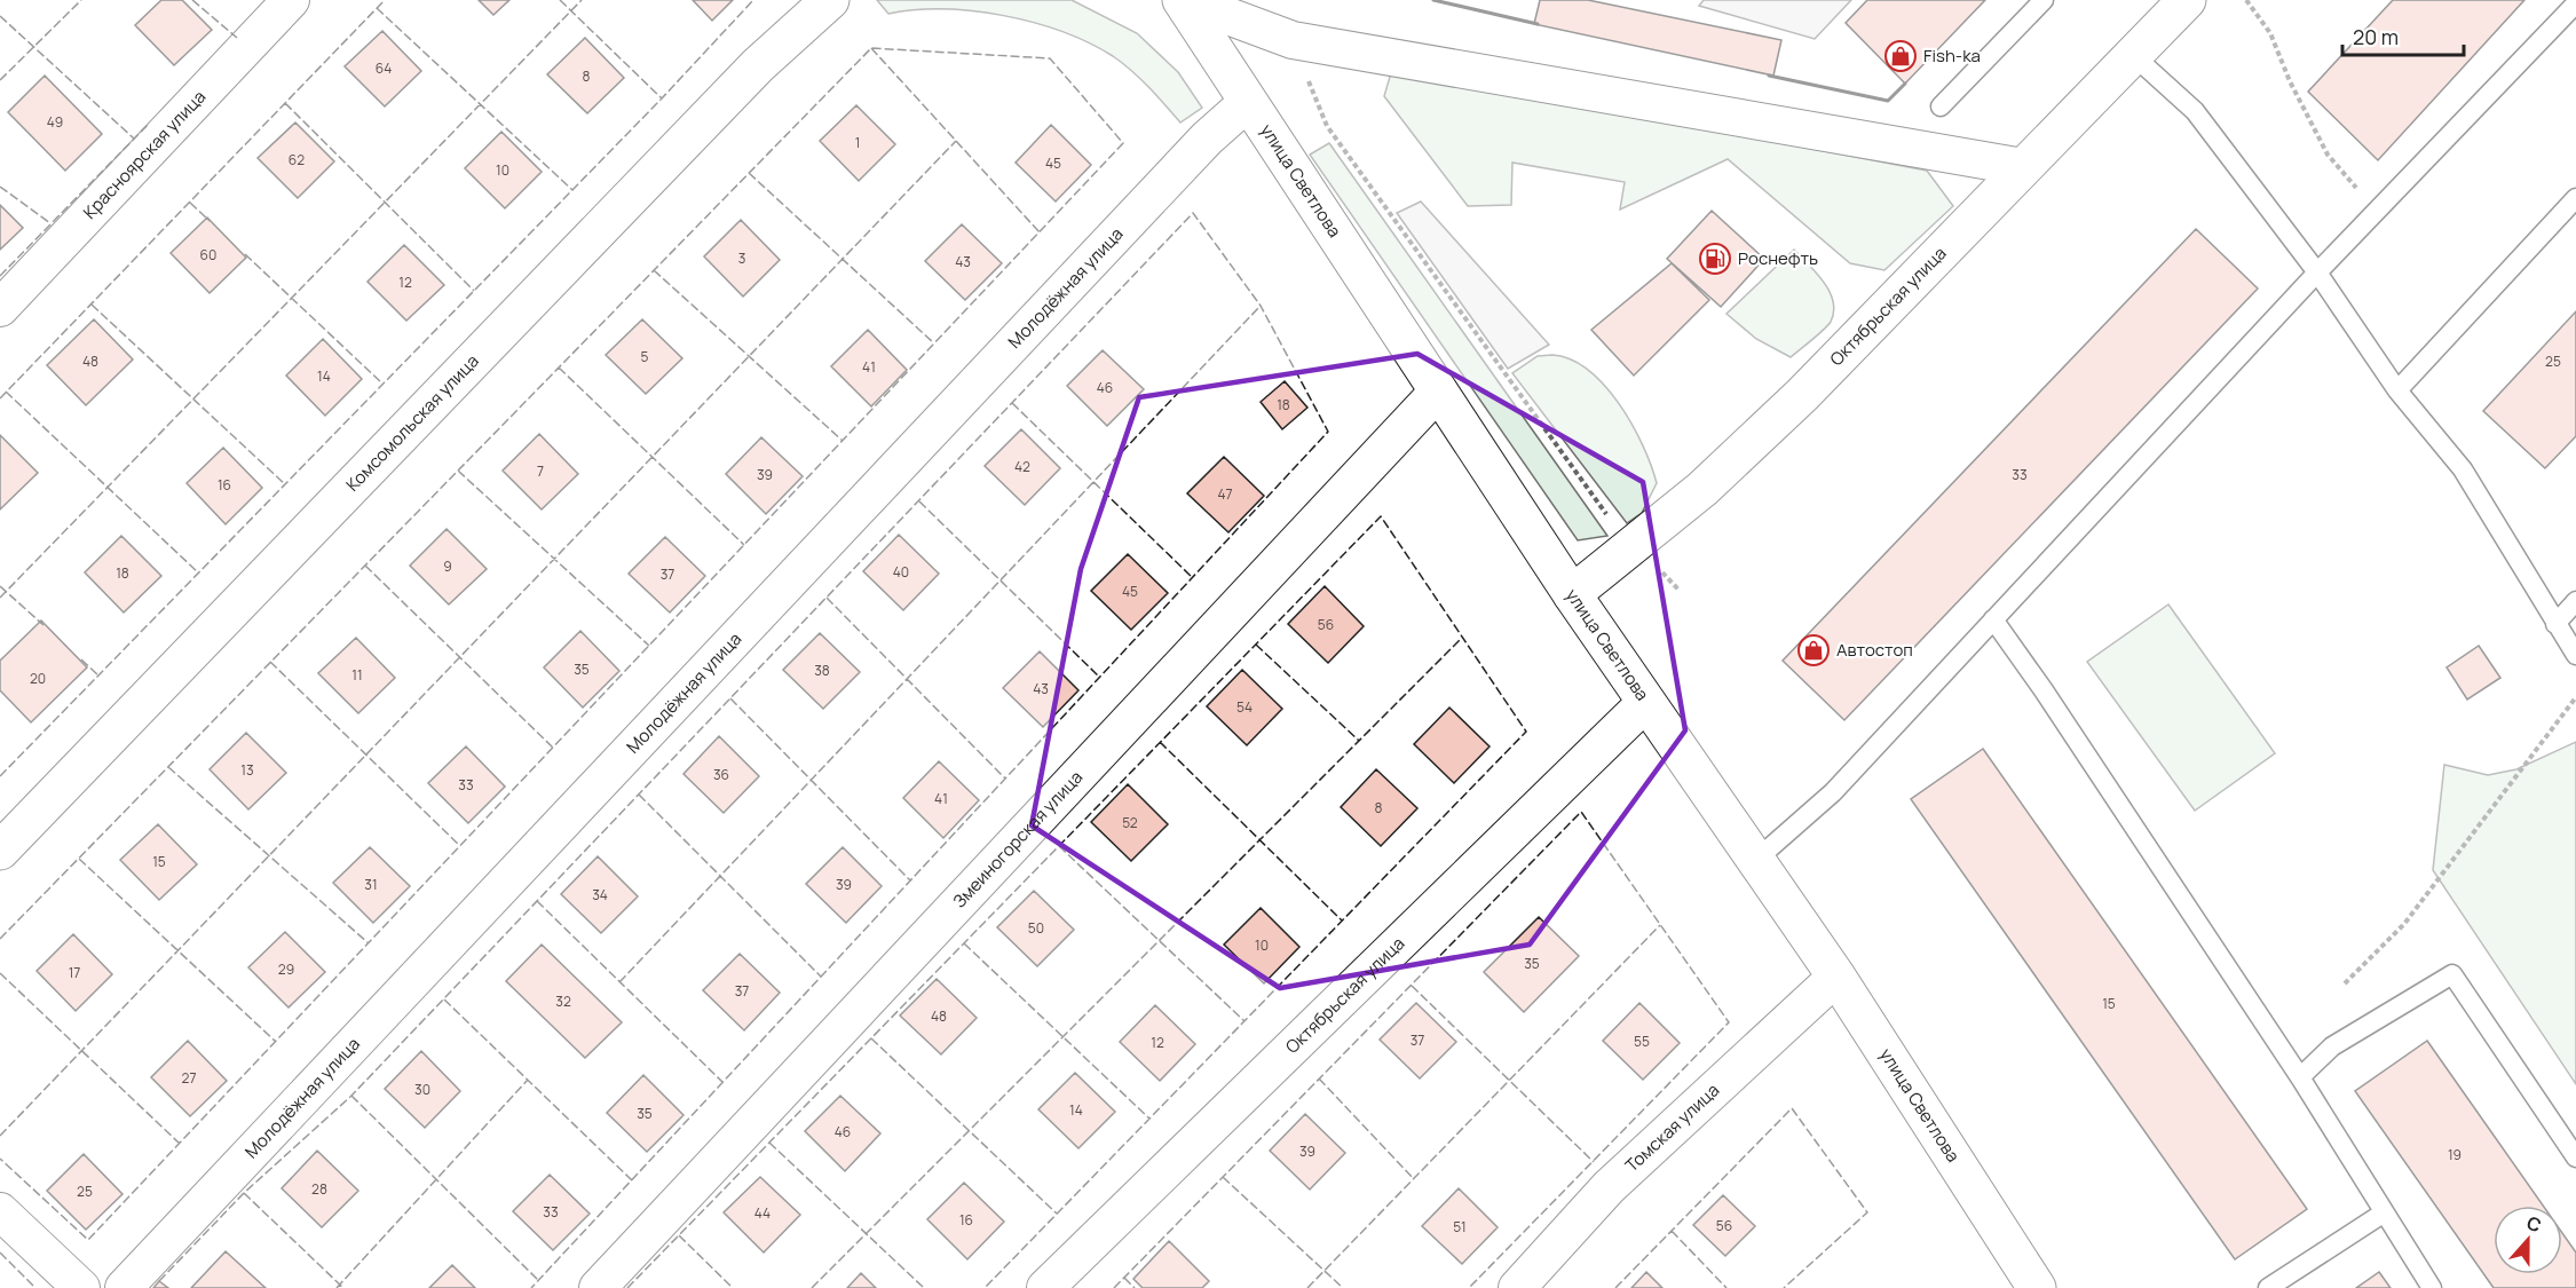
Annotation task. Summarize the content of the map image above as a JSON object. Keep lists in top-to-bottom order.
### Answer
{
  "streets": {
    "main road": ["улица Светлова", "Октябрьская улица", "Комсомольская улица"],
    "street": [
      "Красноярская улица",
      "Молодёжная улица",
      "Змеиногорская улица",
      "Томская улица"
    ]
  },
  "crossings": [
    ["улица Светлова", "Молодёжная улица"],
    ["улица Светлова", "Октябрьская улица"],
    ["улица Светлова", "Змеиногорская улица"],
    ["улица Светлова", "Томская улица"]
  ],
  "places": {
    "shop": ["Fish-ka", "Автостоп"],
    "fuel station": ["Роснефть"]
  },
  "house_numbers": [
    "64",
    "8",
    "49",
    "1",
    "62",
    "45",
    "10",
    "60",
    "3",
    "43",
    "12",
    "5",
    "48",
    "25",
    "41",
    "14",
    "46",
    "18",
    "42",
    "7",
    "39",
    "33",
    "16",
    "47",
    "9",
    "40",
    "18",
    "37",
    "45",
    "56",
    "35",
    "38",
    "11",
    "20",
    "43",
    "54",
    "13",
    "36",
    "33",
    "41",
    "8",
    "52",
    "15",
    "31",
    "39",
    "34",
    "50",
    "10",
    "35",
    "29",
    "17",
    "37",
    "32",
    "15",
    "48",
    "37",
    "55",
    "12",
    "27",
    "30",
    "14",
    "35",
    "46",
    "39",
    "19",
    "28",
    "25",
    "33",
    "44",
    "16",
    "56",
    "51"
  ],
  "scale_bar": "20 m",
  "north": "top"
}
